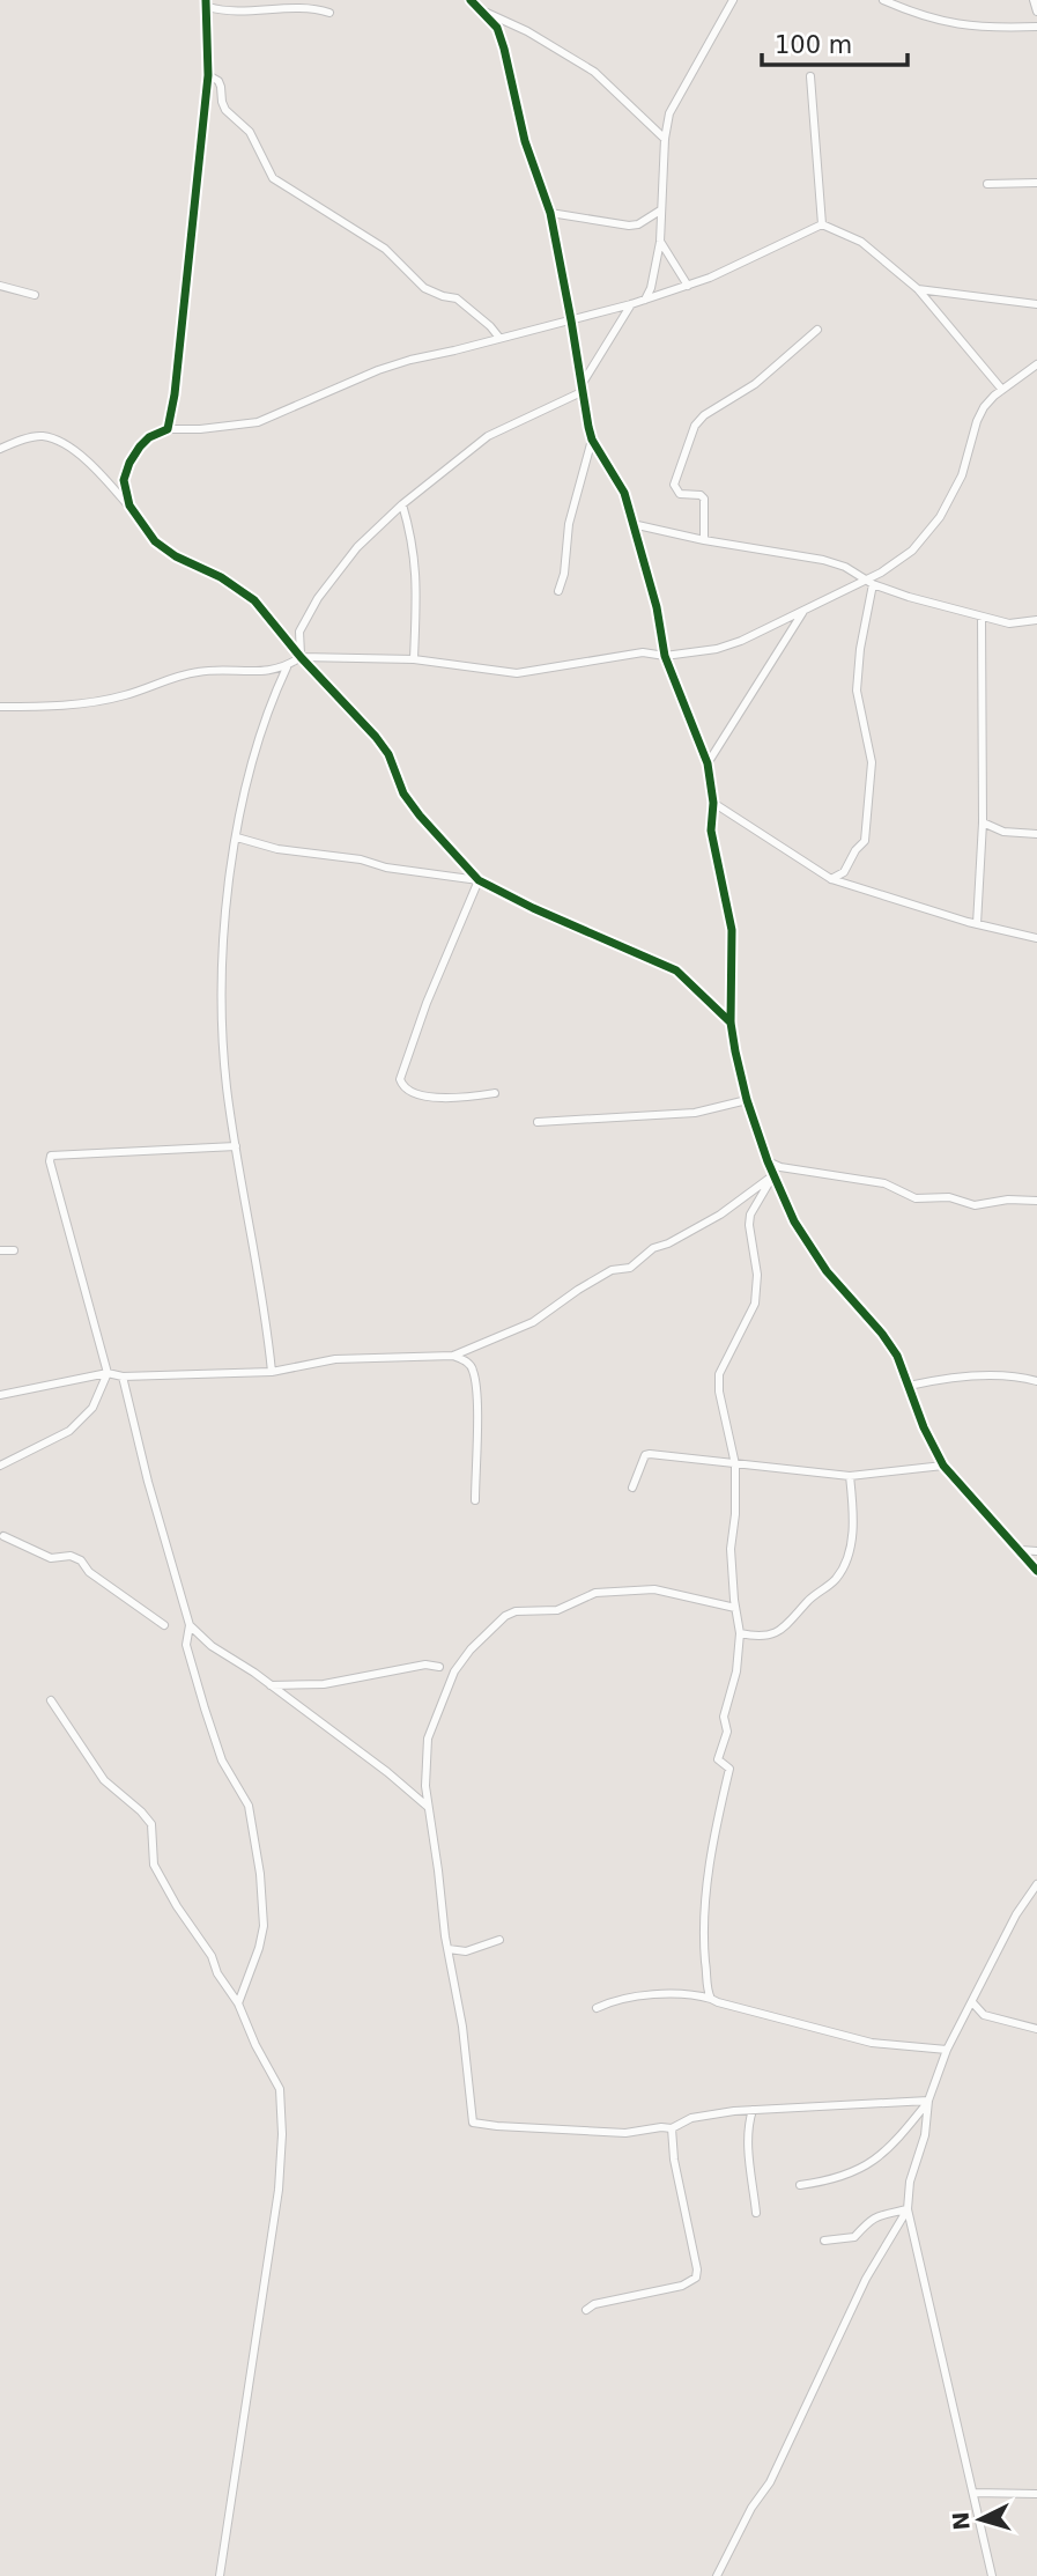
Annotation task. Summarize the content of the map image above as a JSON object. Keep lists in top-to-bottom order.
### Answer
{
  "scale_bar": "100 m",
  "north": "left"
}
